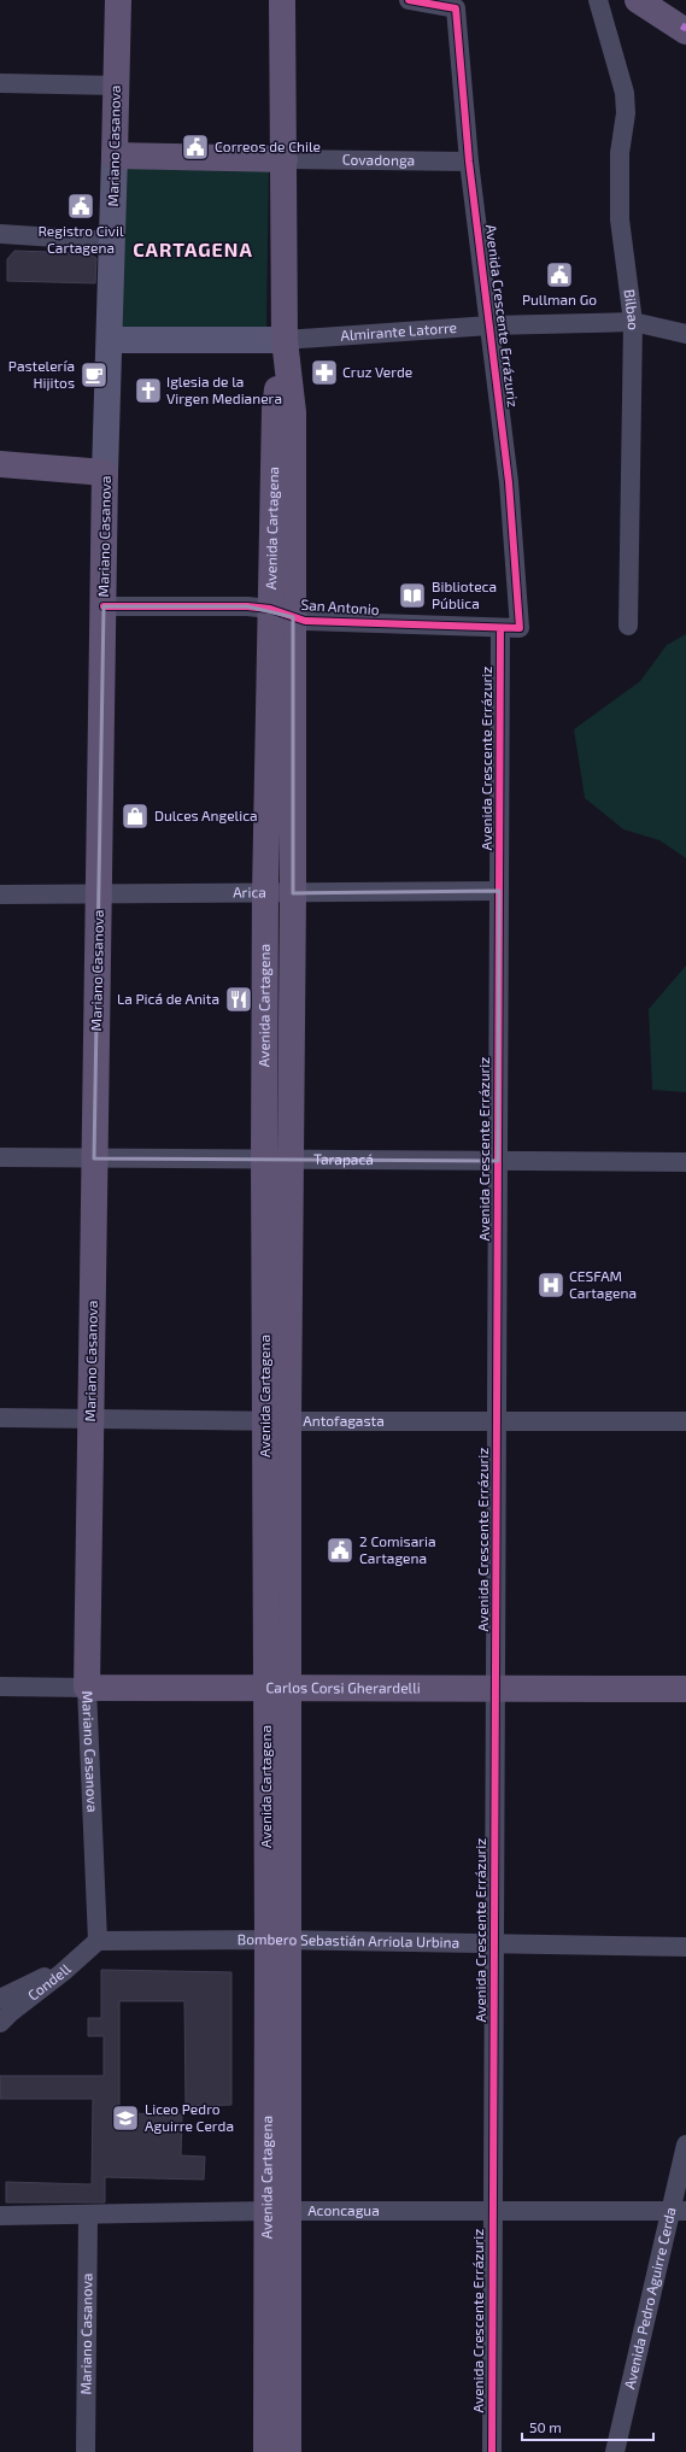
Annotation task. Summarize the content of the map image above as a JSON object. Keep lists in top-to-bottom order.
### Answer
{
  "streets": {
    "main road": [
      "Mariano Casanova",
      "Covadonga",
      "Almirante Latorre",
      "Avenida Cartagena",
      "Carlos Corsi Gherardelli"
    ],
    "street": [
      "Bilbao",
      "Avenida Crescente Errázuriz",
      "San Antonio",
      "Arica",
      "Tarapacá",
      "Antofagasta",
      "Bombero Sebastián Arriola Urbina",
      "Condell",
      "Aconcagua",
      "Avenida Pedro Aguirre Cerda"
    ]
  },
  "crossings": [
    ["Mariano Casanova", "Covadonga"],
    ["Mariano Casanova", "Almirante Latorre"],
    ["Mariano Casanova", "San Antonio"],
    ["Mariano Casanova", "Arica"],
    ["Mariano Casanova", "Tarapacá"],
    ["Mariano Casanova", "Antofagasta"],
    ["Mariano Casanova", "Carlos Corsi Gherardelli"],
    ["Mariano Casanova", "Bombero Sebastián Arriola Urbina"],
    ["Mariano Casanova", "Condell"],
    ["Mariano Casanova", "Aconcagua"],
    ["Covadonga", "Avenida Crescente Errázuriz"],
    ["Covadonga", "Avenida Cartagena"],
    ["Bilbao", "Almirante Latorre"],
    ["Avenida Crescente Errázuriz", "Almirante Latorre"],
    ["Avenida Crescente Errázuriz", "San Antonio"],
    ["Avenida Crescente Errázuriz", "Arica"],
    ["Avenida Crescente Errázuriz", "Tarapacá"],
    ["Avenida Crescente Errázuriz", "Antofagasta"],
    ["Avenida Crescente Errázuriz", "Carlos Corsi Gherardelli"],
    ["Avenida Crescente Errázuriz", "Bombero Sebastián Arriola Urbina"],
    ["Avenida Crescente Errázuriz", "Aconcagua"],
    ["Almirante Latorre", "Avenida Cartagena"],
    ["Avenida Cartagena", "San Antonio"],
    ["Avenida Cartagena", "Arica"],
    ["Avenida Cartagena", "Tarapacá"],
    ["Avenida Cartagena", "Antofagasta"],
    ["Avenida Cartagena", "Carlos Corsi Gherardelli"],
    ["Avenida Cartagena", "Bombero Sebastián Arriola Urbina"],
    ["Avenida Cartagena", "Aconcagua"],
    ["Bombero Sebastián Arriola Urbina", "Condell"],
    ["Aconcagua", "Avenida Pedro Aguirre Cerda"]
  ],
  "districts": ["CARTAGENA"],
  "places": {
    "public building": [
      "Correos de Chile",
      "Registro Civil Cartagena",
      "Pullman Go",
      "2 Comisaria Cartagena"
    ],
    "pharmacy": ["Cruz Verde"],
    "cafe": ["Pastelería Hijitos"],
    "church": ["Iglesia de la Virgen Medianera"],
    "library": ["Biblioteca Pública"],
    "shop": ["Dulces Angelica"],
    "restaurant": ["La Picá de Anita"],
    "hospital": ["CESFAM Cartagena"],
    "school or university": ["Liceo Pedro Aguirre Cerda"]
  },
  "scale_bar": "50 m"
}
